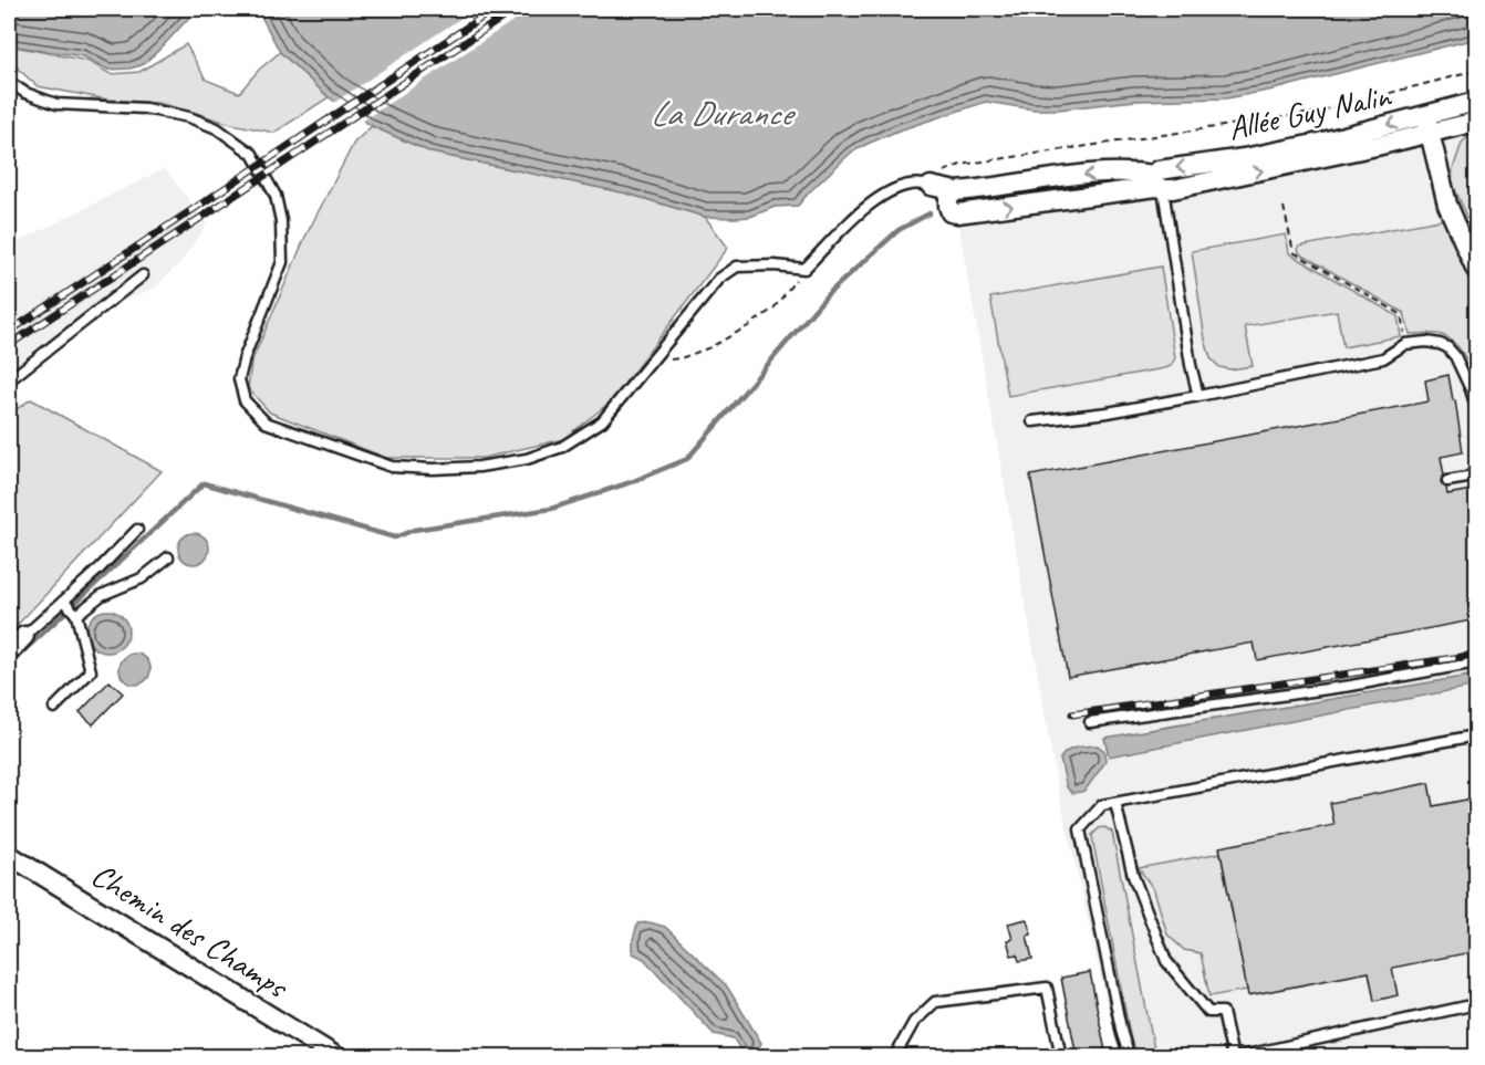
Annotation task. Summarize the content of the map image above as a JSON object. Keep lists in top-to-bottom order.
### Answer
{
  "streets": {
    "street": ["Allée Guy Nalin", "Chemin des Champs"]
  },
  "water": ["La Durance"]
}
